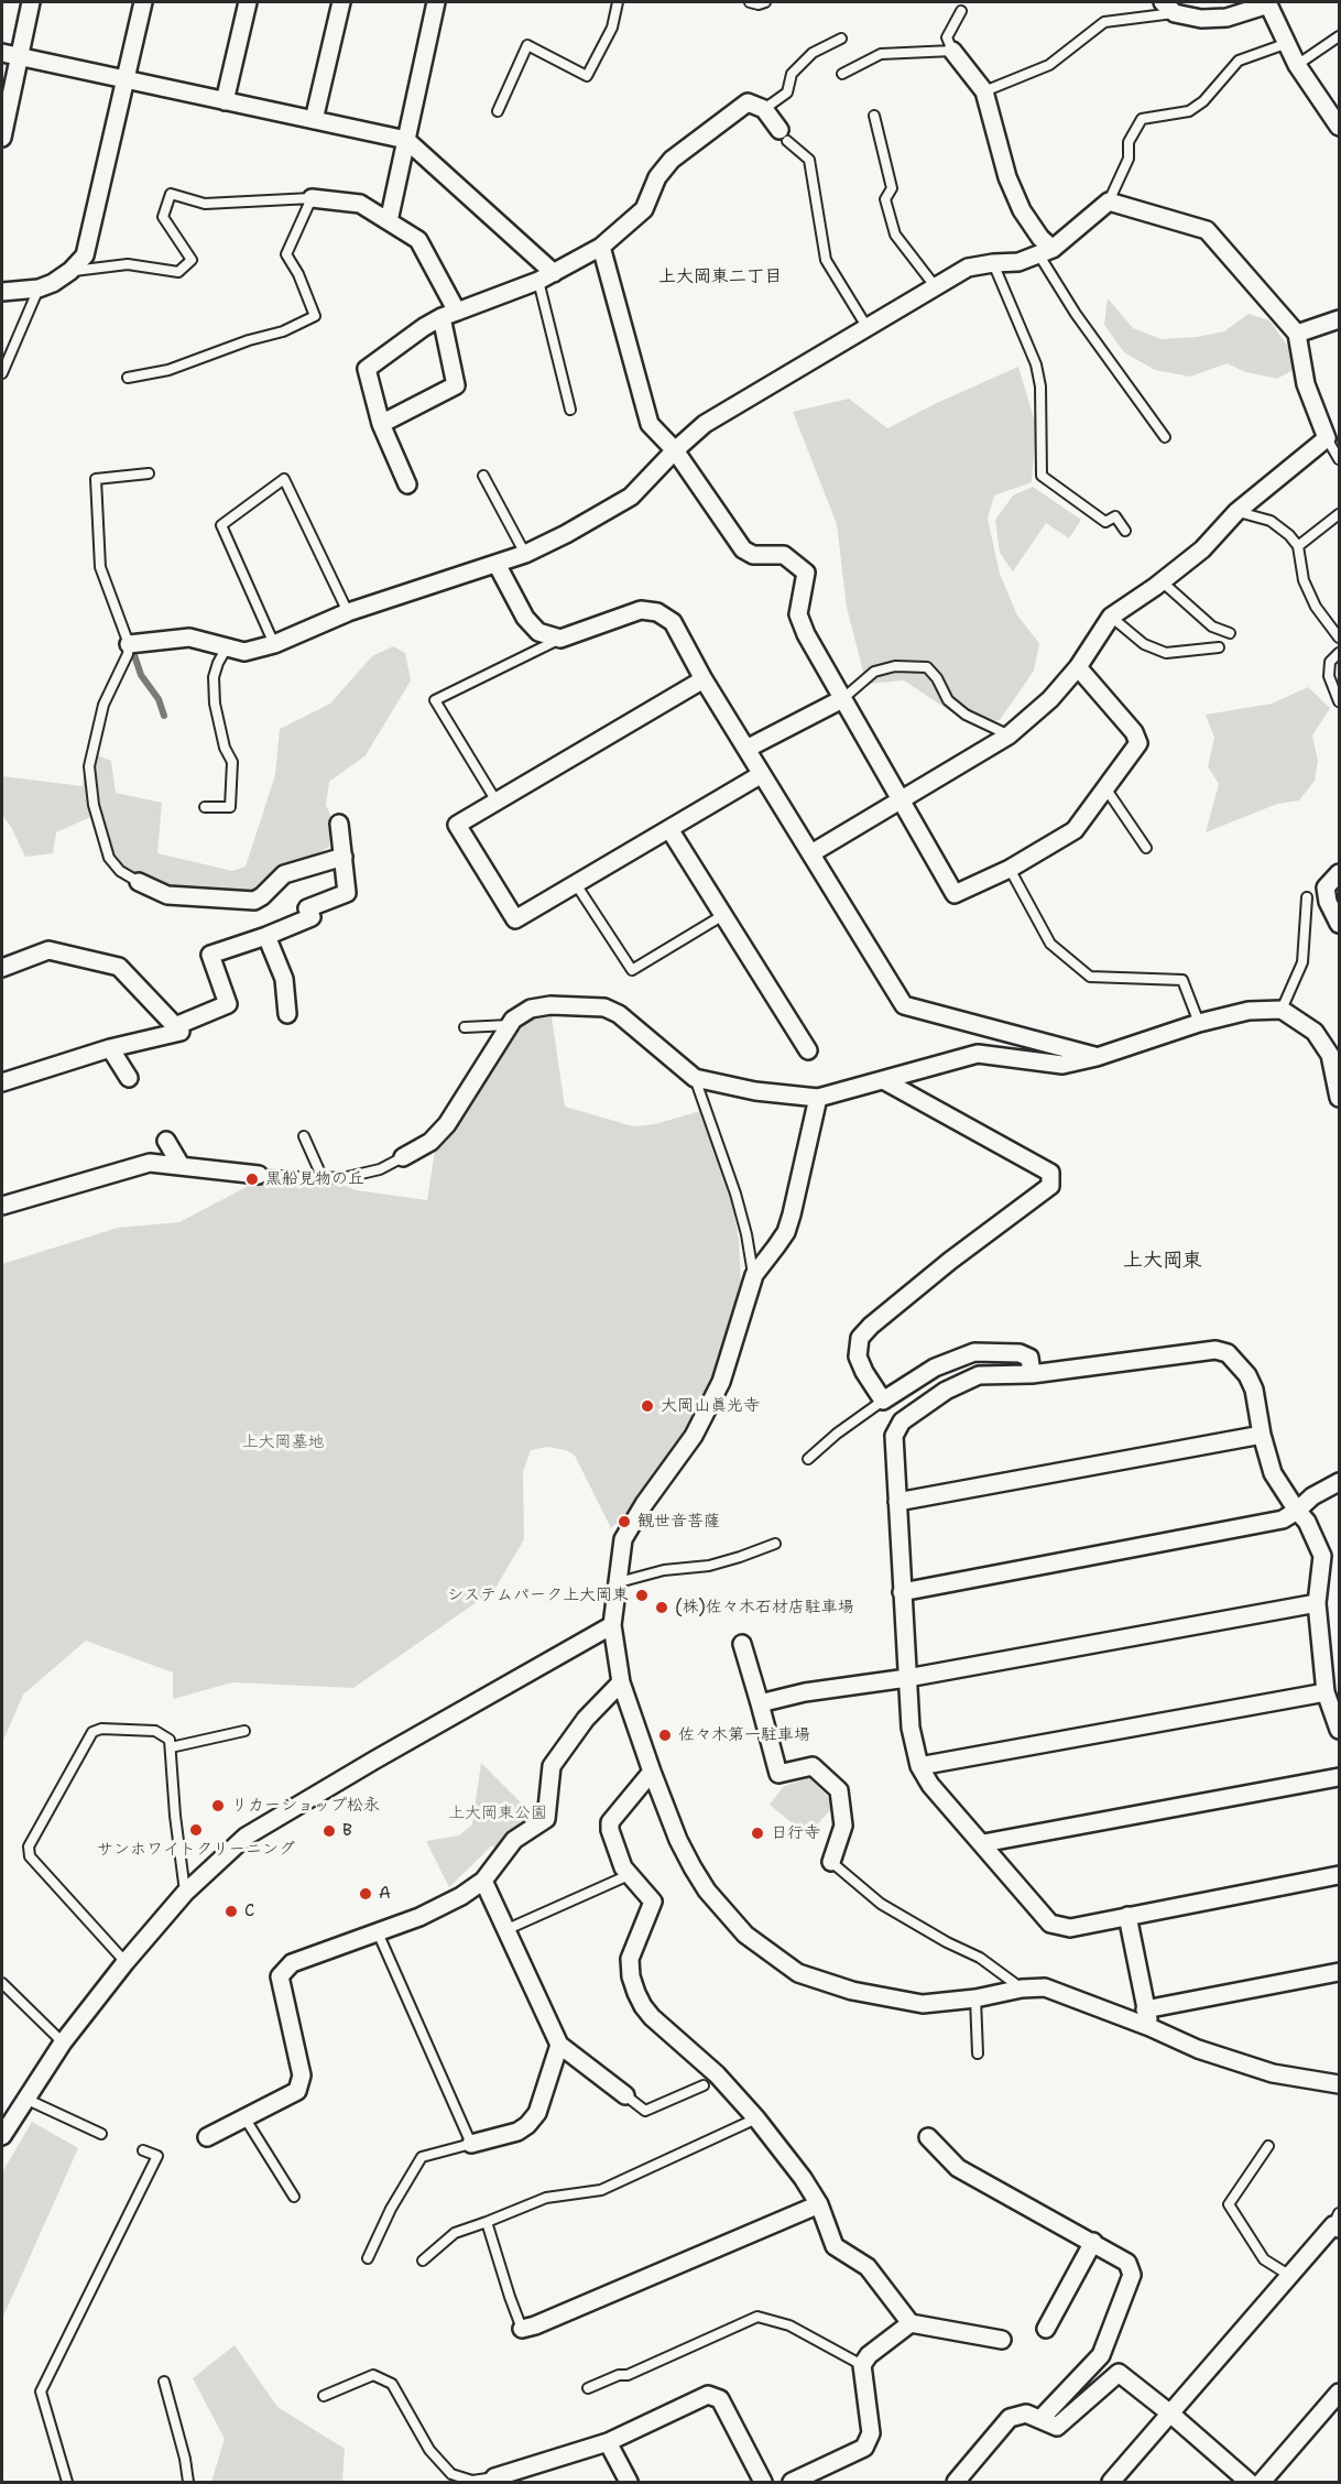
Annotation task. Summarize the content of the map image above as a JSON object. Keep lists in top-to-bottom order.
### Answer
{
  "districts": ["上大岡東二丁目", "上大岡東"],
  "parks": ["上大岡墓地", "上大岡東公園"],
  "places": [
    "黒船見物の丘",
    "大岡山眞光寺",
    "観世音菩薩",
    "システムパーク上大岡東",
    "(株)佐々木石材店駐車場",
    "佐々木第一駐車場",
    "リカーショップ松永",
    "サンホワイトクリーニング",
    "B",
    "日行寺",
    "A",
    "C"
  ]
}
